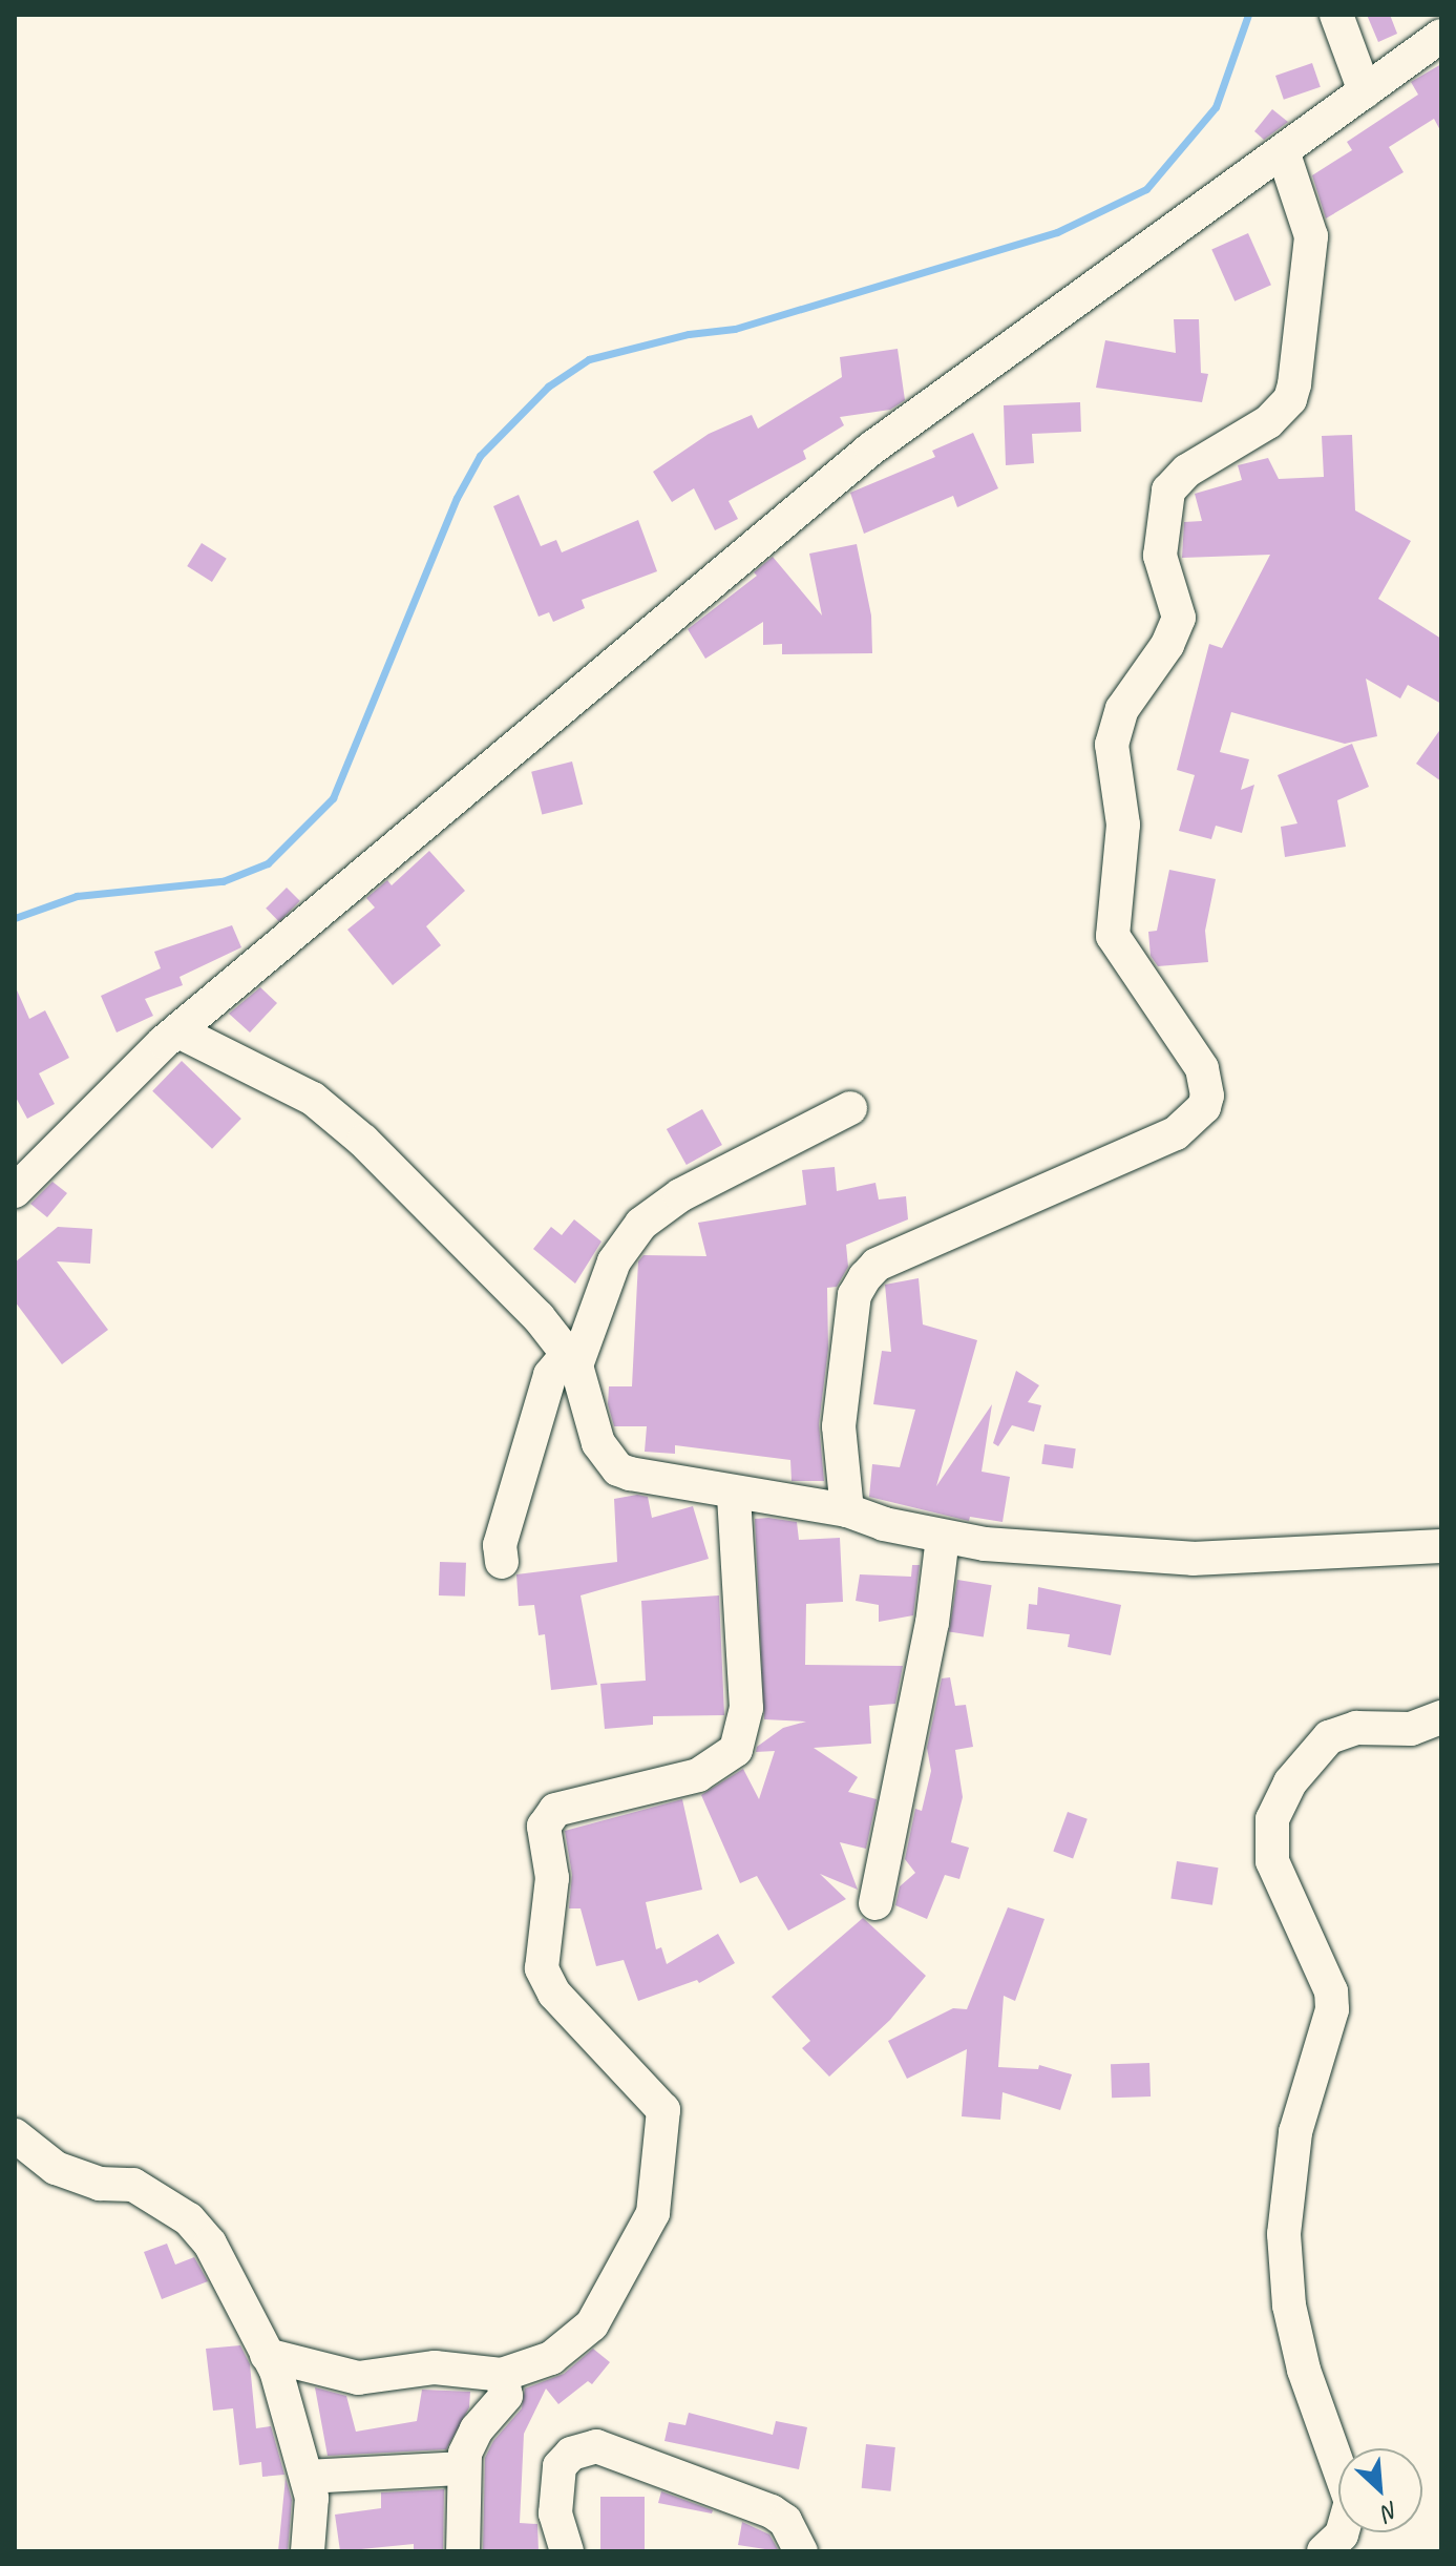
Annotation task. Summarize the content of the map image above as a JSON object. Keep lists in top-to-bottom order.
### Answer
{
  "north": "bottom right"
}
